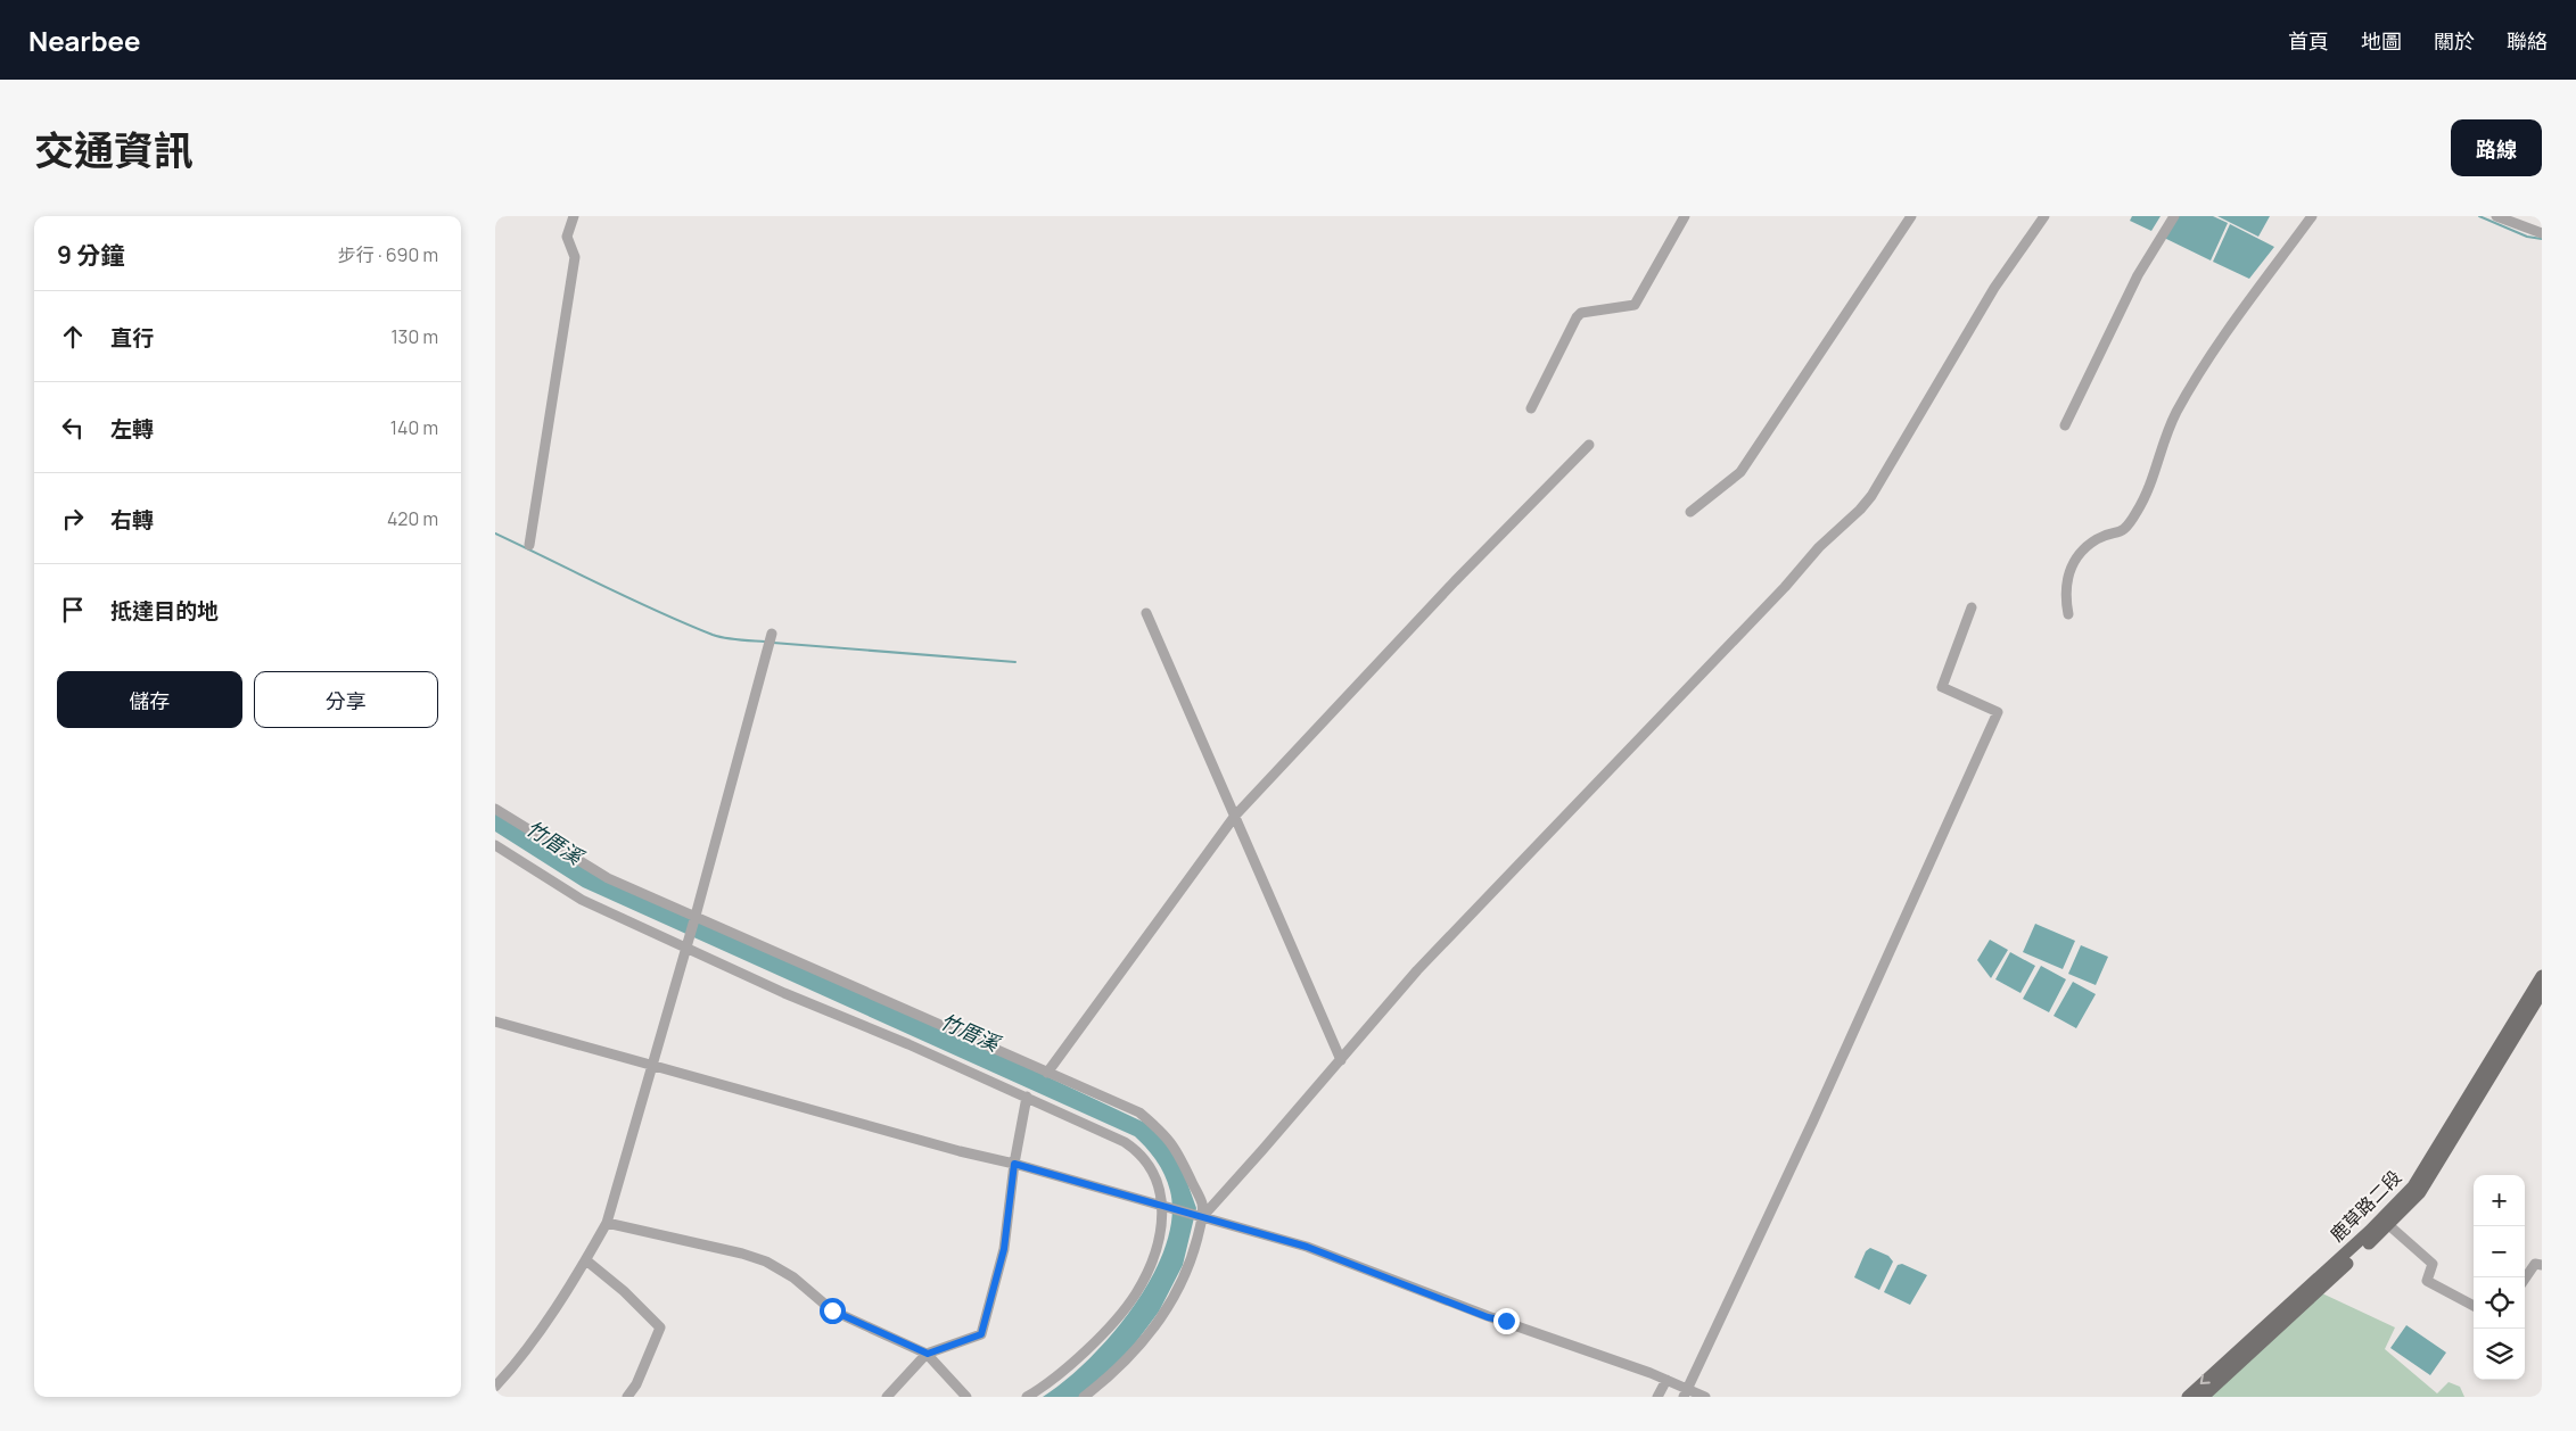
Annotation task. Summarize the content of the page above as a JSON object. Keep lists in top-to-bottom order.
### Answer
{
  "streets": {
    "main road": ["鹿草路二段"]
  },
  "water": ["竹厝溪"],
  "page": {
    "header": "Nearbee",
    "nav": [
      "首頁",
      "地圖",
      "關於",
      "聯絡"
    ],
    "title": "交通資訊",
    "buttons": [
      "路線",
      ["儲存", "分享"]
    ],
    "heading": ["9 分鐘", "步行 · 690 m"],
    "list": [
      ["直行", "130 m"],
      ["左轉", "140 m"],
      ["右轉", "420 m"],
      "抵達目的地"
    ],
    "map_buttons": ["+", "−"]
  }
}
